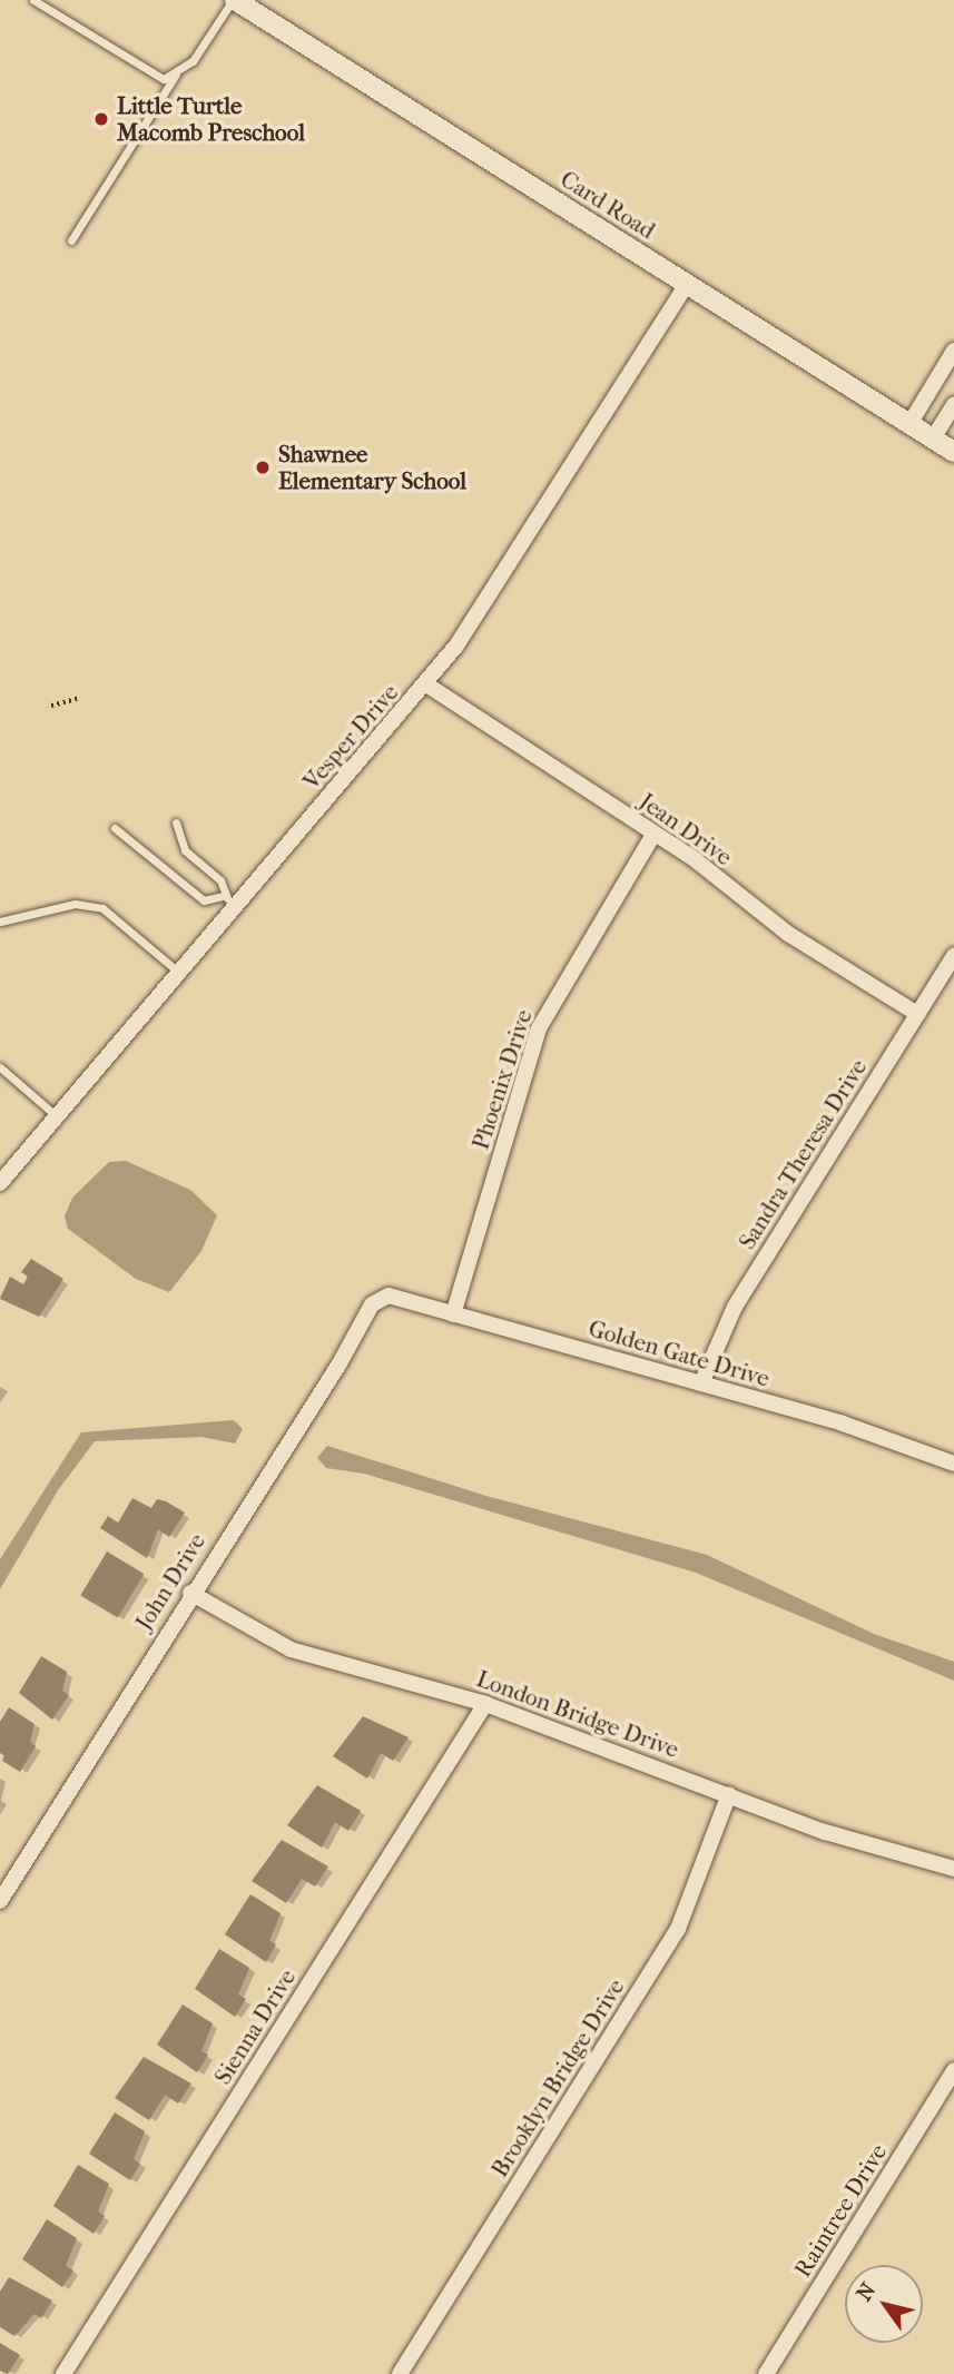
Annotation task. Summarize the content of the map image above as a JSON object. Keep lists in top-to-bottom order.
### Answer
{
  "streets": {
    "street": [
      "Card Road",
      "Vesper Drive",
      "Jean Drive",
      "Phoenix Drive",
      "Sandra Theresa Drive",
      "Golden Gate Drive",
      "John Drive",
      "London Bridge Drive",
      "Sienna Drive",
      "Brooklyn Bridge Drive",
      "Raintree Drive"
    ]
  },
  "crossings": [
    ["Card Road", "Vesper Drive"],
    ["Vesper Drive", "Jean Drive"],
    ["Jean Drive", "Phoenix Drive"],
    ["Jean Drive", "Sandra Theresa Drive"],
    ["Phoenix Drive", "Golden Gate Drive"],
    ["Sandra Theresa Drive", "Golden Gate Drive"],
    ["Golden Gate Drive", "John Drive"],
    ["John Drive", "London Bridge Drive"],
    ["London Bridge Drive", "Sienna Drive"],
    ["London Bridge Drive", "Brooklyn Bridge Drive"]
  ],
  "places": ["Little Turtle Macomb Preschool", "Shawnee Elementary School"],
  "north": "top left"
}
